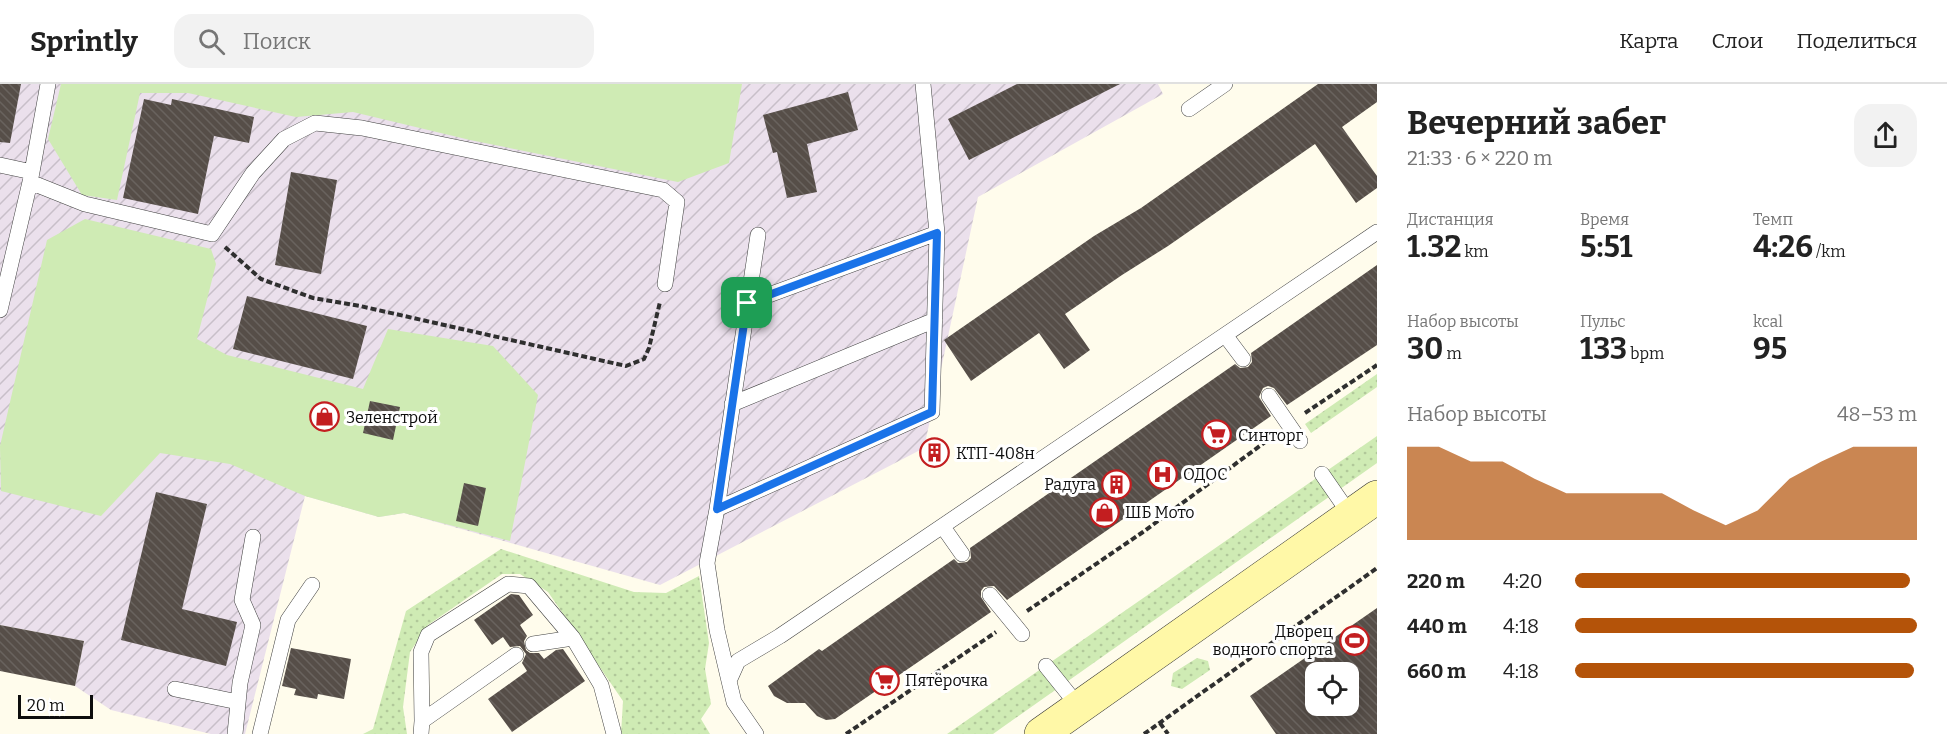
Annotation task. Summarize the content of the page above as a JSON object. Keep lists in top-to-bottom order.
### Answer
{
  "places": {
    "shop": ["Зеленстрой", "ШБ Мото"],
    "supermarket": ["Синторг", "Пятёрочка"],
    "building": ["КТП-408н", "Радуга"],
    "hospital": ["ОДОС"],
    "sports": ["Дворец водного спорта"]
  },
  "scale_bar": "20 m",
  "page": {
    "header": "Sprintly",
    "search": "Поиск",
    "nav": ["Карта", "Слои", "Поделиться"],
    "heading": ["Вечерний забег", "21:33 · 6 × 220 m"],
    "stats": [
      ["Дистанция", "1.32 km"],
      ["Время", "5:51"],
      ["Темп", "4:26 /km"],
      ["Набор высоты", "30 m"],
      ["Пульс", "133 bpm"],
      ["kcal", "95"]
    ],
    "chart": ["Набор высоты", "48–53 m"],
    "list": [
      {
        "name": "220 m",
        "note": "4:20"
      },
      {
        "name": "440 m",
        "note": "4:18"
      },
      {
        "name": "660 m",
        "note": "4:18"
      }
    ],
    "scale": "20 m"
  }
}
